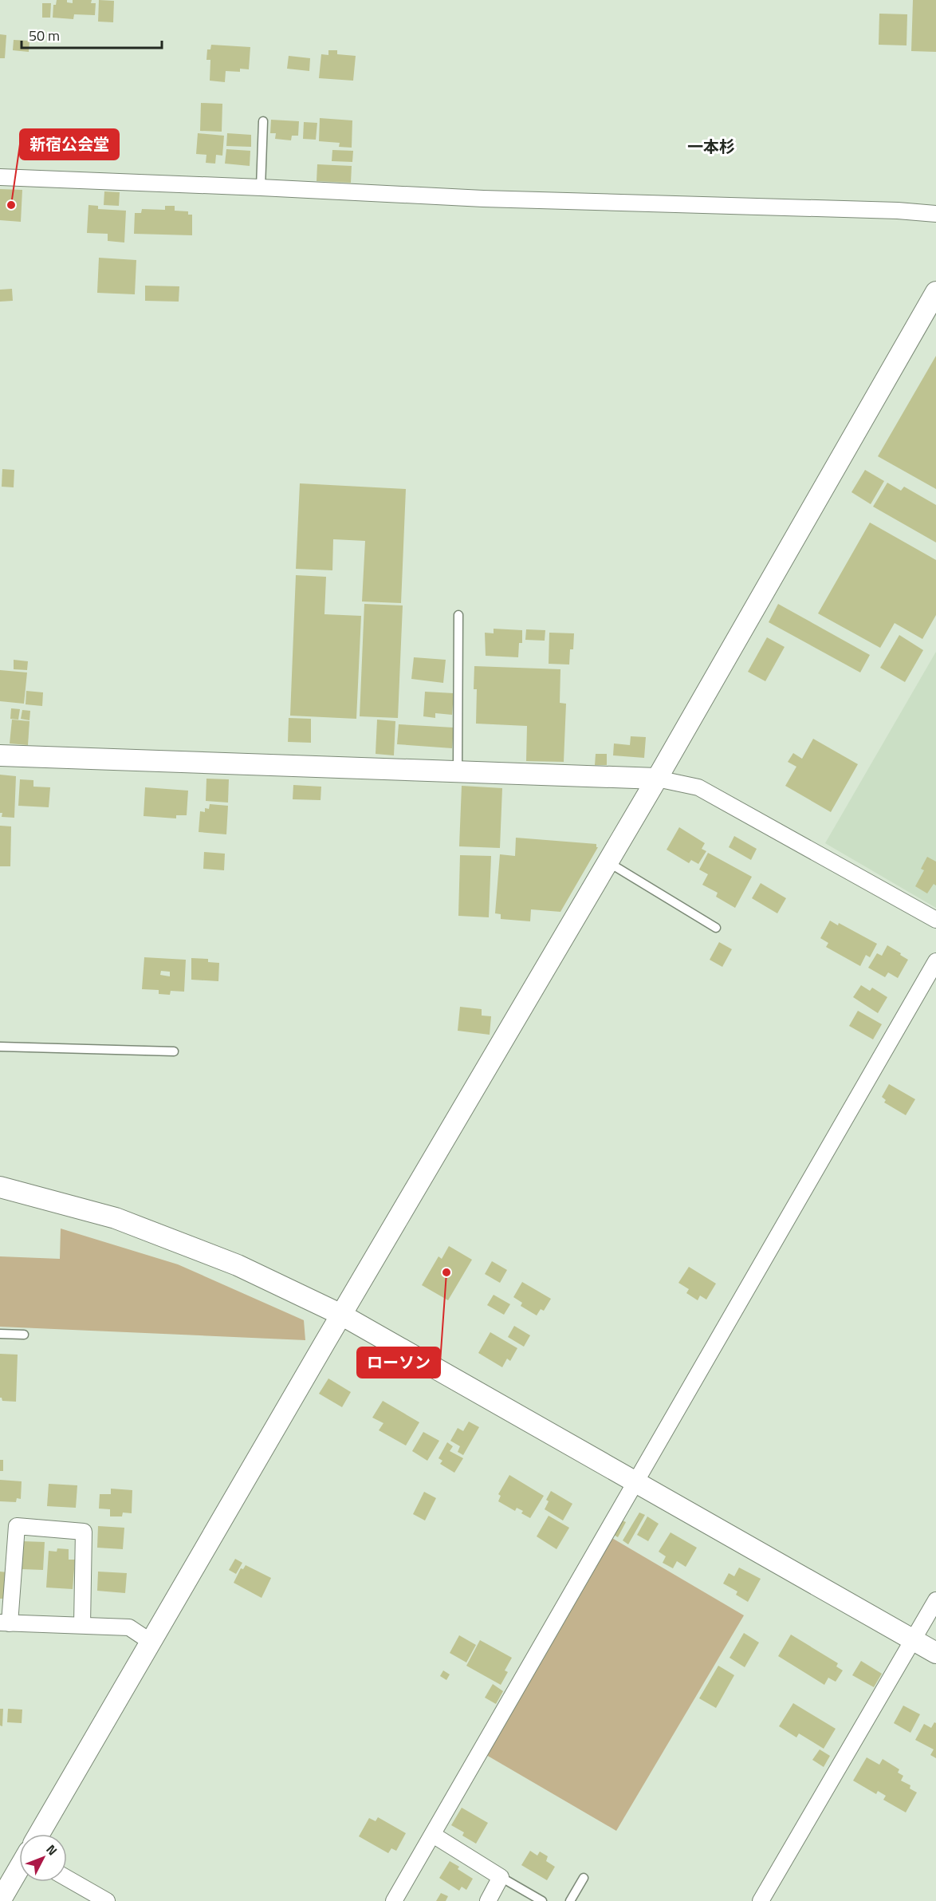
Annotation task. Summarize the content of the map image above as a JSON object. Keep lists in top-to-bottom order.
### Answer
{
  "districts": ["一本杉"],
  "places": ["新宿公会堂", "ローソン"],
  "scale_bar": "50 m",
  "north": "top right"
}
